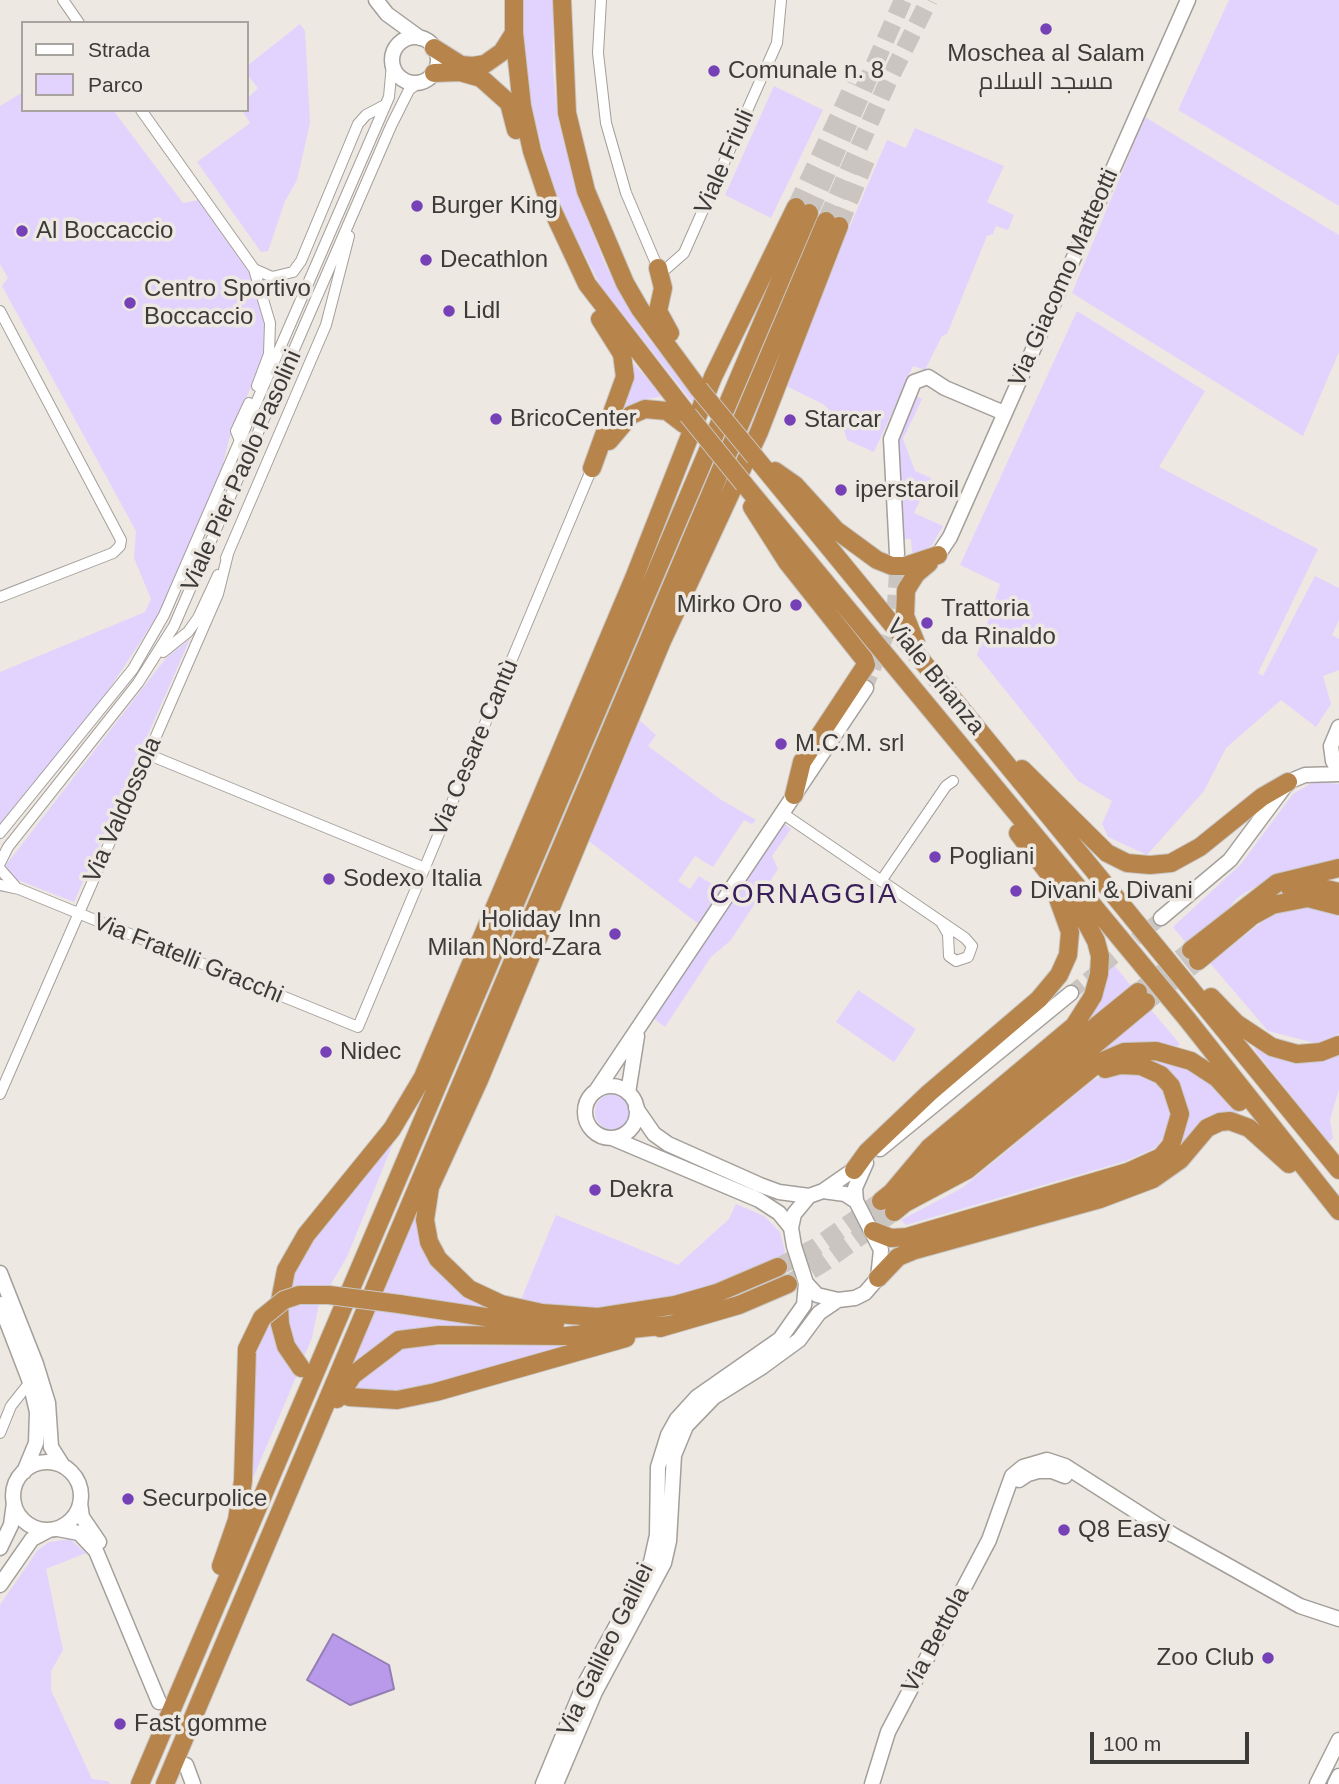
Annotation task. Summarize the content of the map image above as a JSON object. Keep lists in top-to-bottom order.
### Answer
{
  "streets": {
    "highway": ["Viale Brianza"],
    "main road": ["Via Giacomo Matteotti", "Via Bettola", "Via Galileo Galilei"],
    "street": [
      "Viale Friuli",
      "Viale Pier Paolo Pasolini",
      "Via Cesare Cantù",
      "Via Valdossola",
      "Via Fratelli Gracchi"
    ]
  },
  "crossings": [
    ["Viale Pier Paolo Pasolini", "Via Valdossola"],
    ["Viale Pier Paolo Pasolini", "Via Fratelli Gracchi"],
    ["Via Cesare Cantù", "Via Fratelli Gracchi"],
    ["Via Valdossola", "Via Fratelli Gracchi"]
  ],
  "districts": ["CORNAGGIA"],
  "places": [
    "Moschea al Salam مسجد السلام",
    "Comunale n. 8",
    "Burger King",
    "Al Boccaccio",
    "Decathlon",
    "Centro Sportivo Boccaccio",
    "Lidl",
    "BricoCenter",
    "Starcar",
    "iperstaroil",
    "Mirko Oro",
    "Trattoria da Rinaldo",
    "M.C.M. srl",
    "Pogliani",
    "Sodexo Italia",
    "Divani & Divani",
    "Holiday Inn Milan Nord-Zara",
    "Nidec",
    "Dekra",
    "Securpolice",
    "Q8 Easy",
    "Zoo Club",
    "Fast gomme"
  ],
  "legend": ["Strada", "Parco"],
  "scale_bar": "100 m"
}
